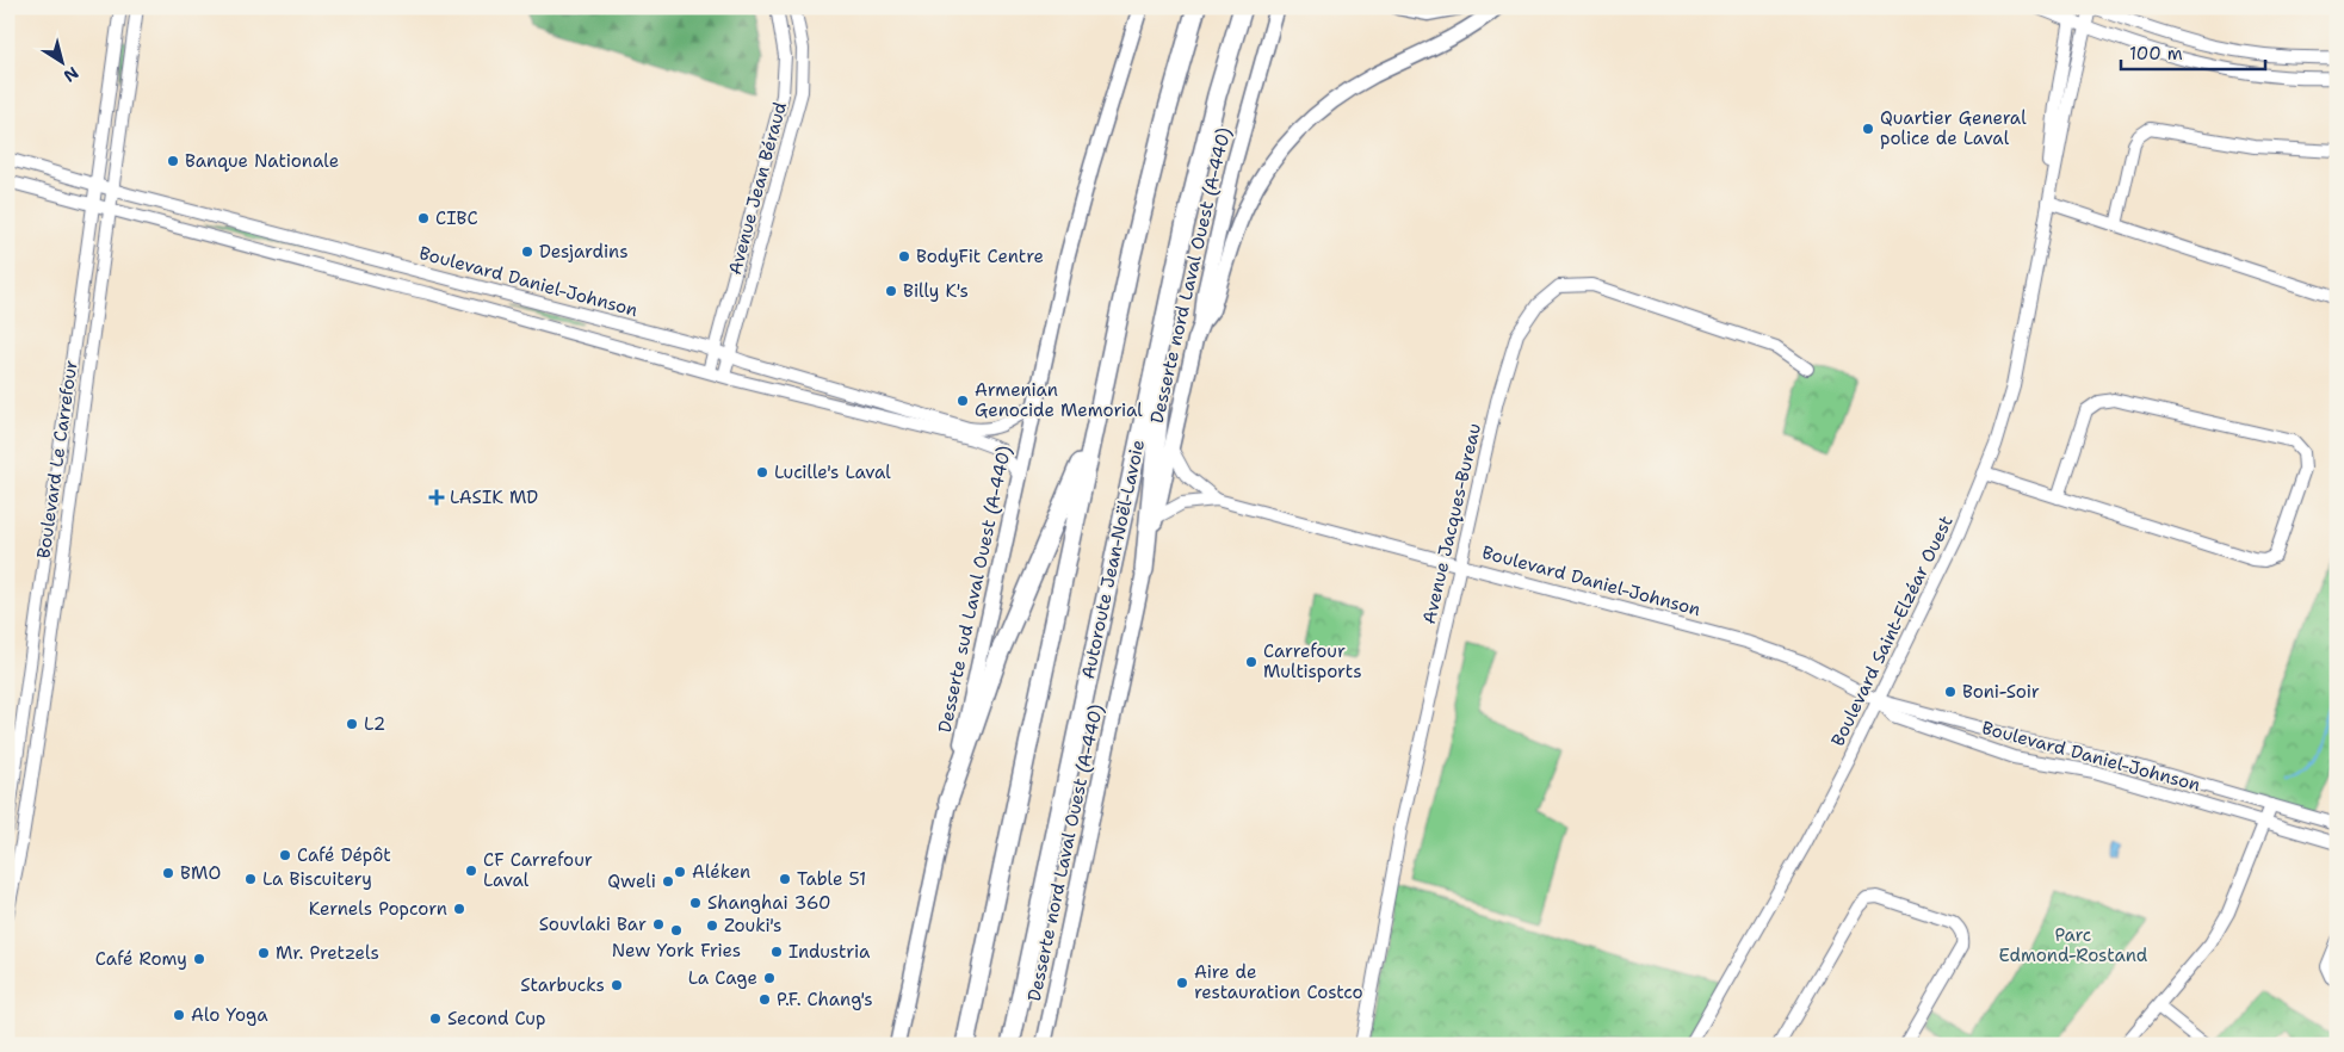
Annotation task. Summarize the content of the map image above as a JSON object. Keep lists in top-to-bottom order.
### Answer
{
  "streets": {
    "highway": ["Autoroute Jean-Noël-Lavoie"],
    "main road": ["Desserte nord Laval Ouest (A-440)", "Desserte sud Laval Ouest (A-440)"],
    "street": [
      "Avenue Jean Béraud",
      "Boulevard Daniel-Johnson",
      "Boulevard Le Carrefour",
      "Avenue Jacques-Bureau",
      "Boulevard Saint-Elzéar Ouest"
    ]
  },
  "crossings": [
    ["Avenue Jean Béraud", "Boulevard Daniel-Johnson"],
    ["Desserte nord Laval Ouest (A-440)", "Boulevard Daniel-Johnson"],
    ["Boulevard Daniel-Johnson", "Boulevard Le Carrefour"],
    ["Boulevard Daniel-Johnson", "Avenue Jacques-Bureau"],
    ["Boulevard Daniel-Johnson", "Desserte sud Laval Ouest (A-440)"],
    ["Boulevard Daniel-Johnson", "Boulevard Saint-Elzéar Ouest"]
  ],
  "parks": ["Parc Edmond-Rostand"],
  "places": {
    "other": [
      "Quartier General police de Laval",
      "Banque Nationale",
      "CIBC",
      "Desjardins",
      "BodyFit Centre",
      "Billy K's",
      "Armenian Genocide Memorial",
      "Lucille's Laval",
      "Carrefour Multisports",
      "Boni-Soir",
      "L2",
      "Café Dépôt",
      "CF Carrefour Laval",
      "Aléken",
      "BMO",
      "La Biscuitery",
      "Table 51",
      "Qweli",
      "Shanghai 360",
      "Kernels Popcorn",
      "Souvlaki Bar",
      "Zouki's",
      "New York Fries",
      "Industria",
      "Mr. Pretzels",
      "Café Romy",
      "La Cage",
      "Aire de restauration Costco",
      "Starbucks",
      "P.F. Chang's",
      "Alo Yoga",
      "Second Cup"
    ],
    "health": ["LASIK MD"]
  },
  "scale_bar": "100 m",
  "north": "bottom right"
}
